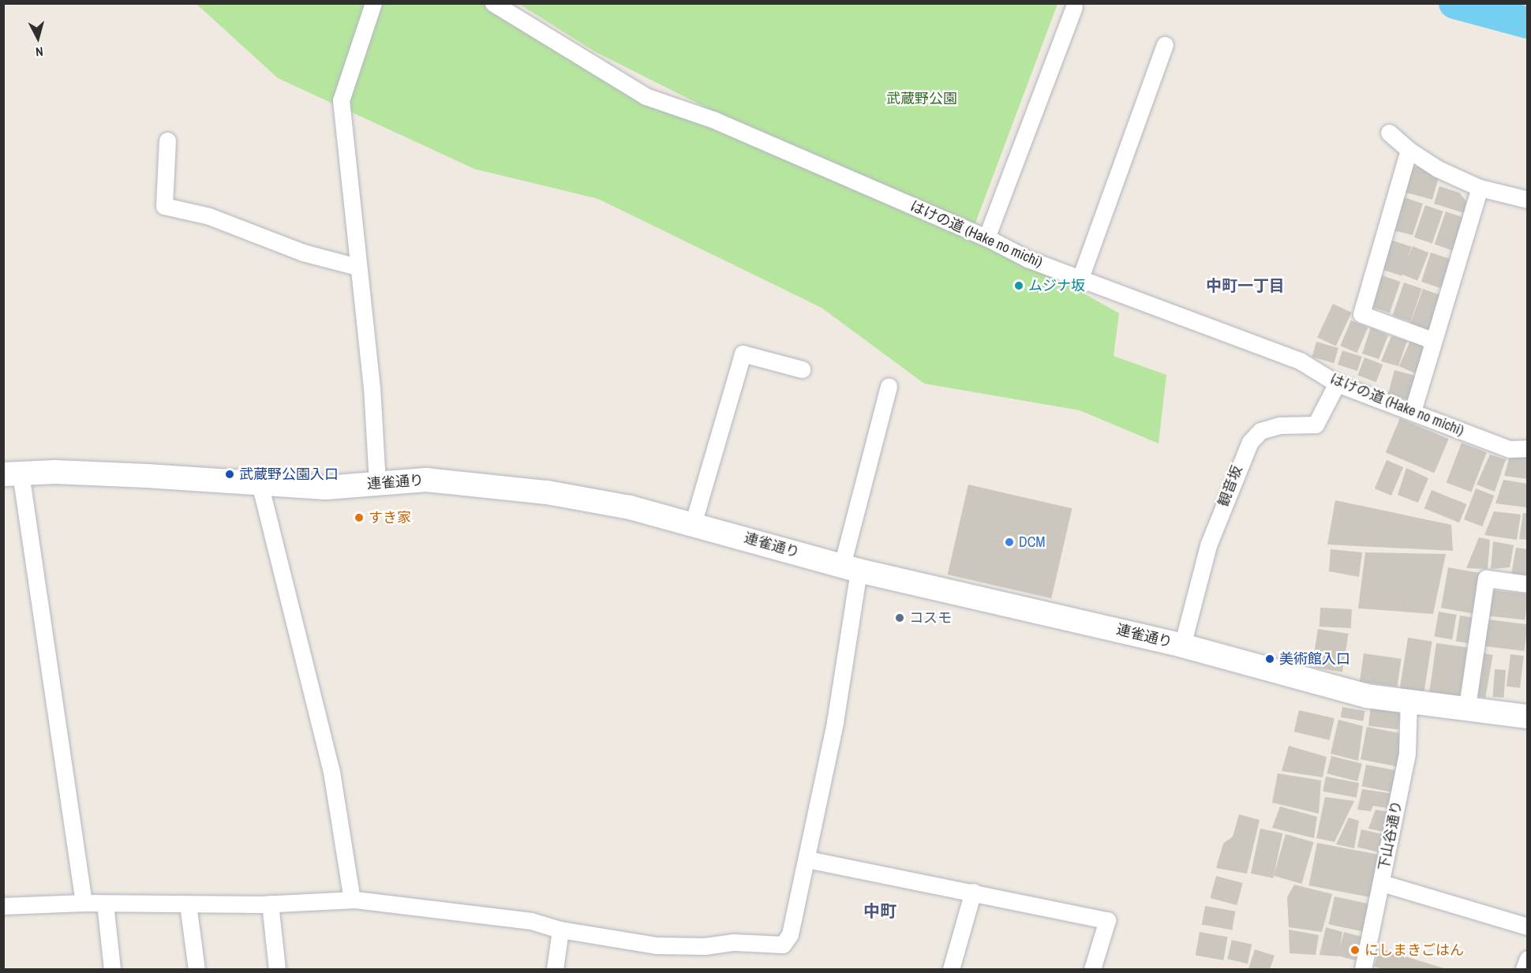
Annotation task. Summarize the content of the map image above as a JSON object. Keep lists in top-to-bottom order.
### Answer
{
  "streets": {
    "main road": ["連雀通り"],
    "street": ["はけの道 (Hake no michi)", "観音坂", "下山谷通り"]
  },
  "crossings": [
    ["はけの道 (Hake no michi)", "観音坂"],
    ["連雀通り", "観音坂"],
    ["連雀通り", "下山谷通り"]
  ],
  "districts": ["中町一丁目", "中町"],
  "parks": ["武蔵野公園"],
  "places": [
    "ムジナ坂",
    "武蔵野公園入口",
    "すき家",
    "DCM",
    "コスモ",
    "美術館入口",
    "にしまきごはん"
  ],
  "north": "bottom"
}
